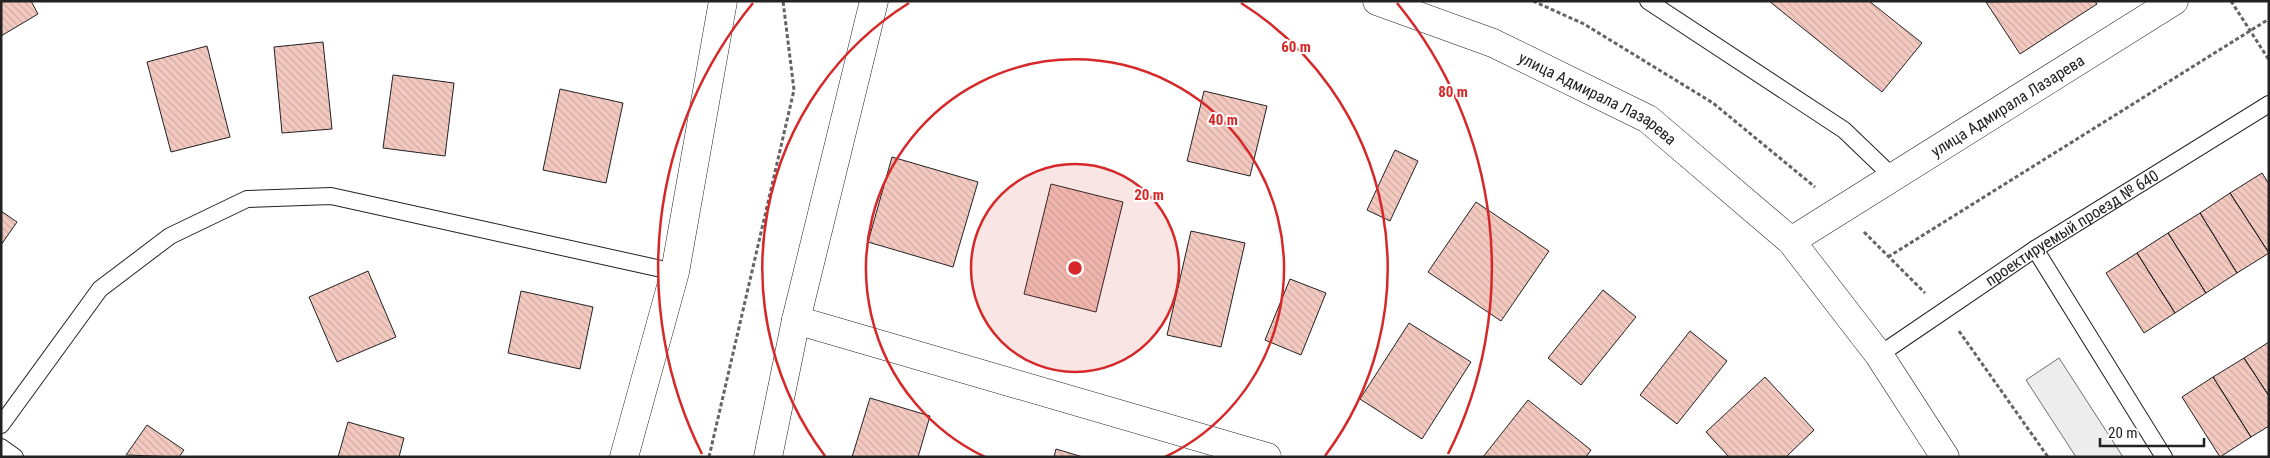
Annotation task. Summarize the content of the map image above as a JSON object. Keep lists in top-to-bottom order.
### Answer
{
  "streets": {
    "street": ["улица Адмирала Лазарева"],
    "lane": ["проектируемый проезд № 640"]
  },
  "crossings": [
    ["улица Адмирала Лазарева", "проектируемый проезд № 640"]
  ],
  "scale_bar": "20 m",
  "rings": [
    "60 m",
    "80 m",
    "40 m",
    "20 m"
  ]
}
